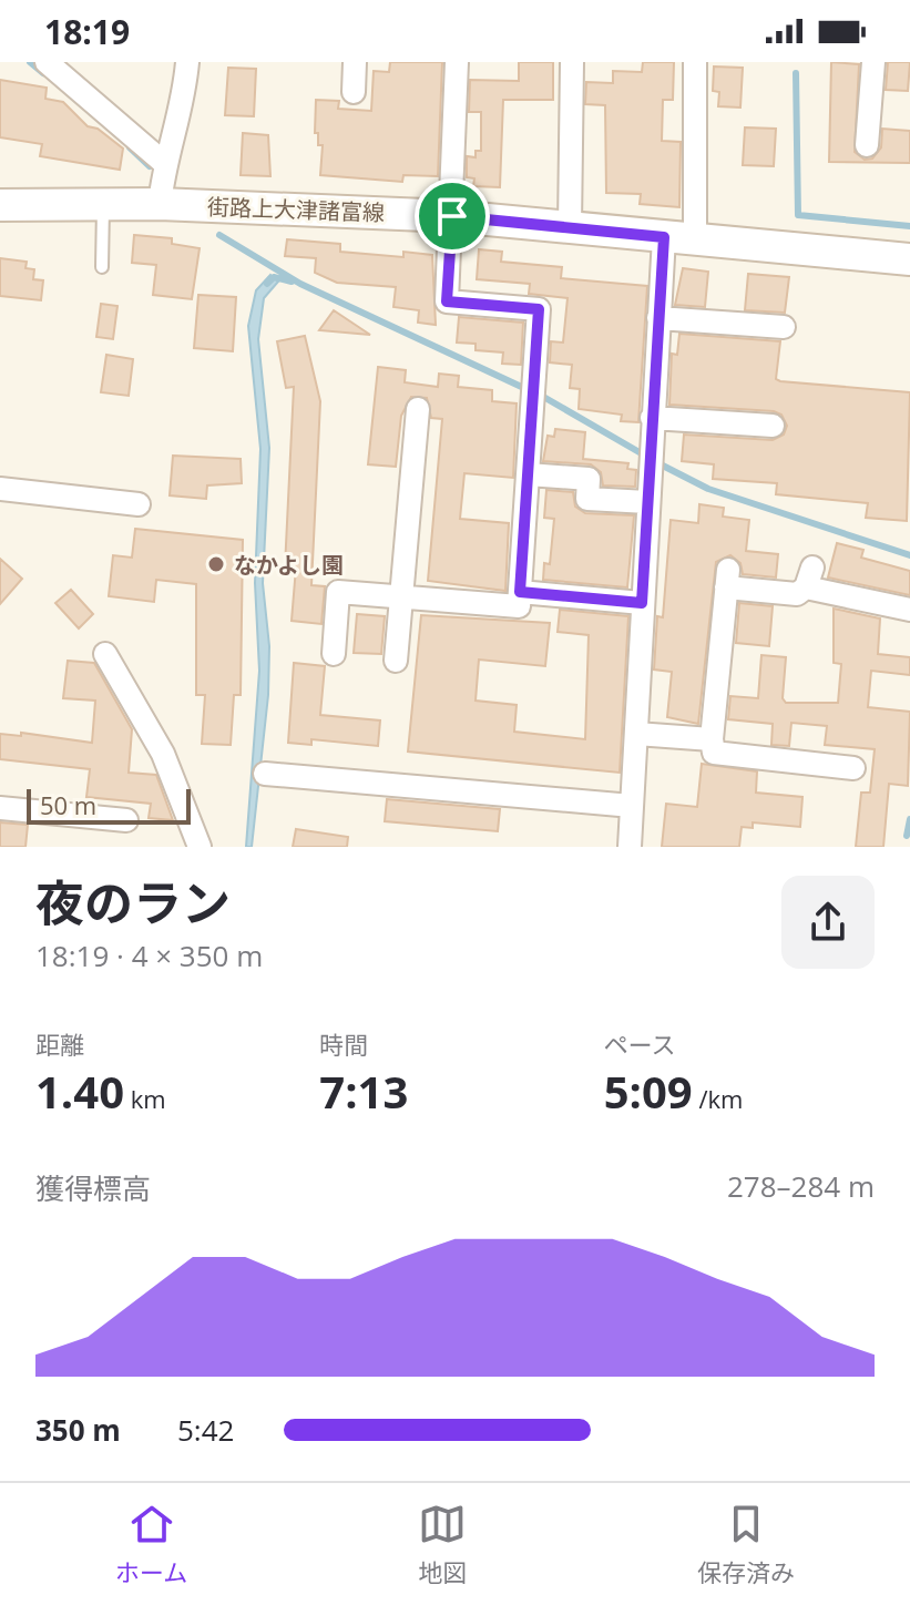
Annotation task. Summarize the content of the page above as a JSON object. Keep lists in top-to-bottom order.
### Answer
{
  "streets": {
    "street": ["街路上大津諸富線"]
  },
  "places": ["なかよし園"],
  "scale_bar": "50 m",
  "page": {
    "status": "18:19",
    "scale": "50 m",
    "heading": ["夜のラン", "18:19 · 4 × 350 m"],
    "stats": [
      ["距離", "1.40 km"],
      ["時間", "7:13"],
      ["ペース", "5:09 /km"]
    ],
    "chart": ["獲得標高", "278–284 m"],
    "list": [
      {
        "name": "350 m",
        "note": "5:42"
      }
    ],
    "tabs": ["ホーム", "地図", "保存済み"]
  }
}
